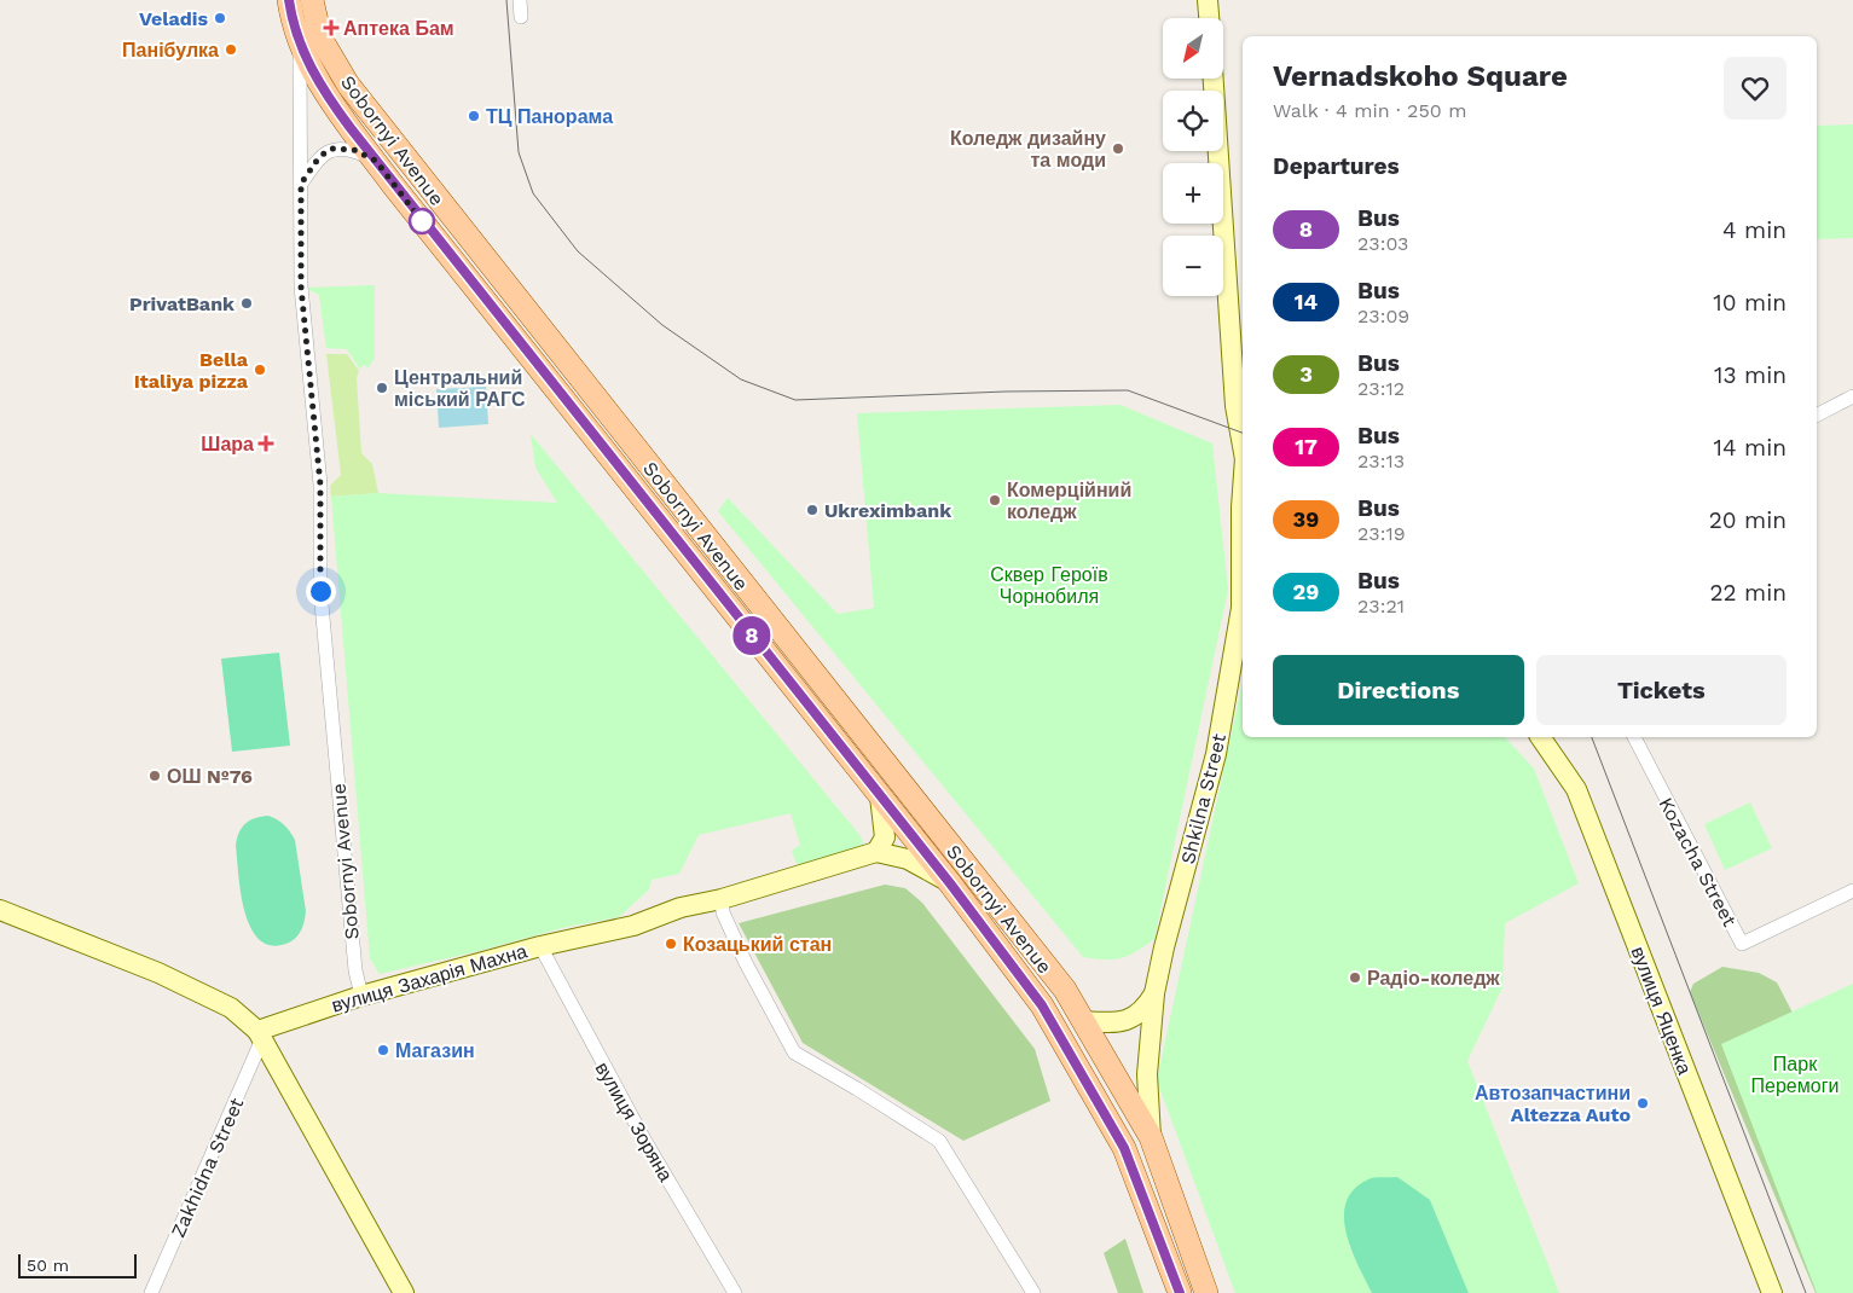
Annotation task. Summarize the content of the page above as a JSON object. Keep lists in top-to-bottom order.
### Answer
{
  "streets": {
    "main road": ["Sobornyi Avenue"],
    "street": [
      "Shkilna Street",
      "Kozacha Street",
      "вулиця Захарія Махна",
      "вулиця Яценка",
      "вулиця Зоряна",
      "Zakhidna Street"
    ]
  },
  "crossings": [
    ["Sobornyi Avenue", "Shkilna Street"],
    ["Sobornyi Avenue", "вулиця Захарія Махна"],
    ["вулиця Захарія Махна", "вулиця Зоряна"],
    ["вулиця Захарія Махна", "Zakhidna Street"]
  ],
  "parks": ["Сквер Героїв Чорнобиля", "Парк Перемоги"],
  "places": {
    "other": [
      "Veladis",
      "Панібулка",
      "ТЦ Панорама",
      "Коледж дизайну та моди",
      "PrivatBank",
      "Bella Italiya pizza",
      "Центральний міський РАГС",
      "Комерційний коледж",
      "Ukreximbank",
      "ОШ №76",
      "Козацький стан",
      "Радіо-коледж",
      "Магазин",
      "Автозапчастини Altezza Auto"
    ],
    "health": ["Аптека Бам", "Шара"]
  },
  "lines": ["bus line 8"],
  "scale_bar": "50 m",
  "north": "bottom left",
  "page": {
    "on_map": "8",
    "map_buttons": ["+", "−"],
    "heading": [
      ["Vernadskoho Square", "Walk · 4 min · 250 m"],
      "Departures"
    ],
    "list": [
      {
        "mark": "8",
        "name": "Bus",
        "note": "23:03",
        "value": "4 min"
      },
      {
        "mark": "14",
        "name": "Bus",
        "note": "23:09",
        "value": "10 min"
      },
      {
        "mark": "3",
        "name": "Bus",
        "note": "23:12",
        "value": "13 min"
      },
      {
        "mark": "17",
        "name": "Bus",
        "note": "23:13",
        "value": "14 min"
      },
      {
        "mark": "39",
        "name": "Bus",
        "note": "23:19",
        "value": "20 min"
      },
      {
        "mark": "29",
        "name": "Bus",
        "note": "23:21",
        "value": "22 min"
      }
    ],
    "buttons": ["Directions", "Tickets"],
    "scale": "50 m"
  }
}
